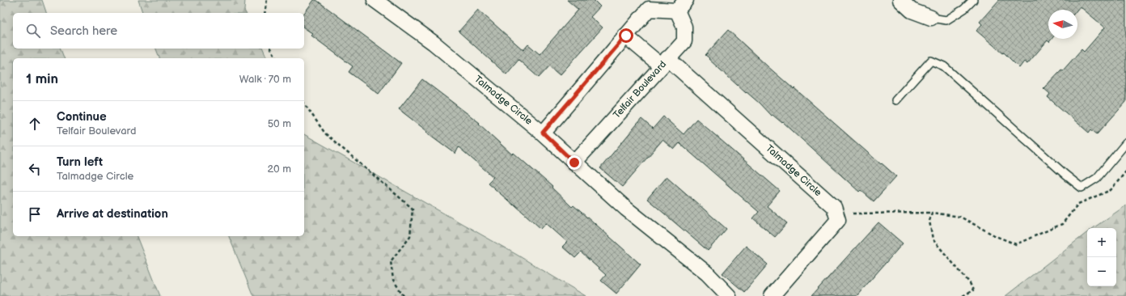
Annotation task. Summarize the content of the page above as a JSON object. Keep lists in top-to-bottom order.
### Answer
{
  "streets": {
    "street": ["Telfair Boulevard", "Talmadge Circle"]
  },
  "crossings": [
    ["Telfair Boulevard", "Talmadge Circle"]
  ],
  "north": "left",
  "page": {
    "search": "Search here",
    "heading": ["1 min", "Walk · 70 m"],
    "list": [
      ["Continue", "Telfair Boulevard", "50 m"],
      ["Turn left", "Talmadge Circle", "20 m"],
      "Arrive at destination"
    ],
    "map_buttons": ["+", "−"]
  }
}
